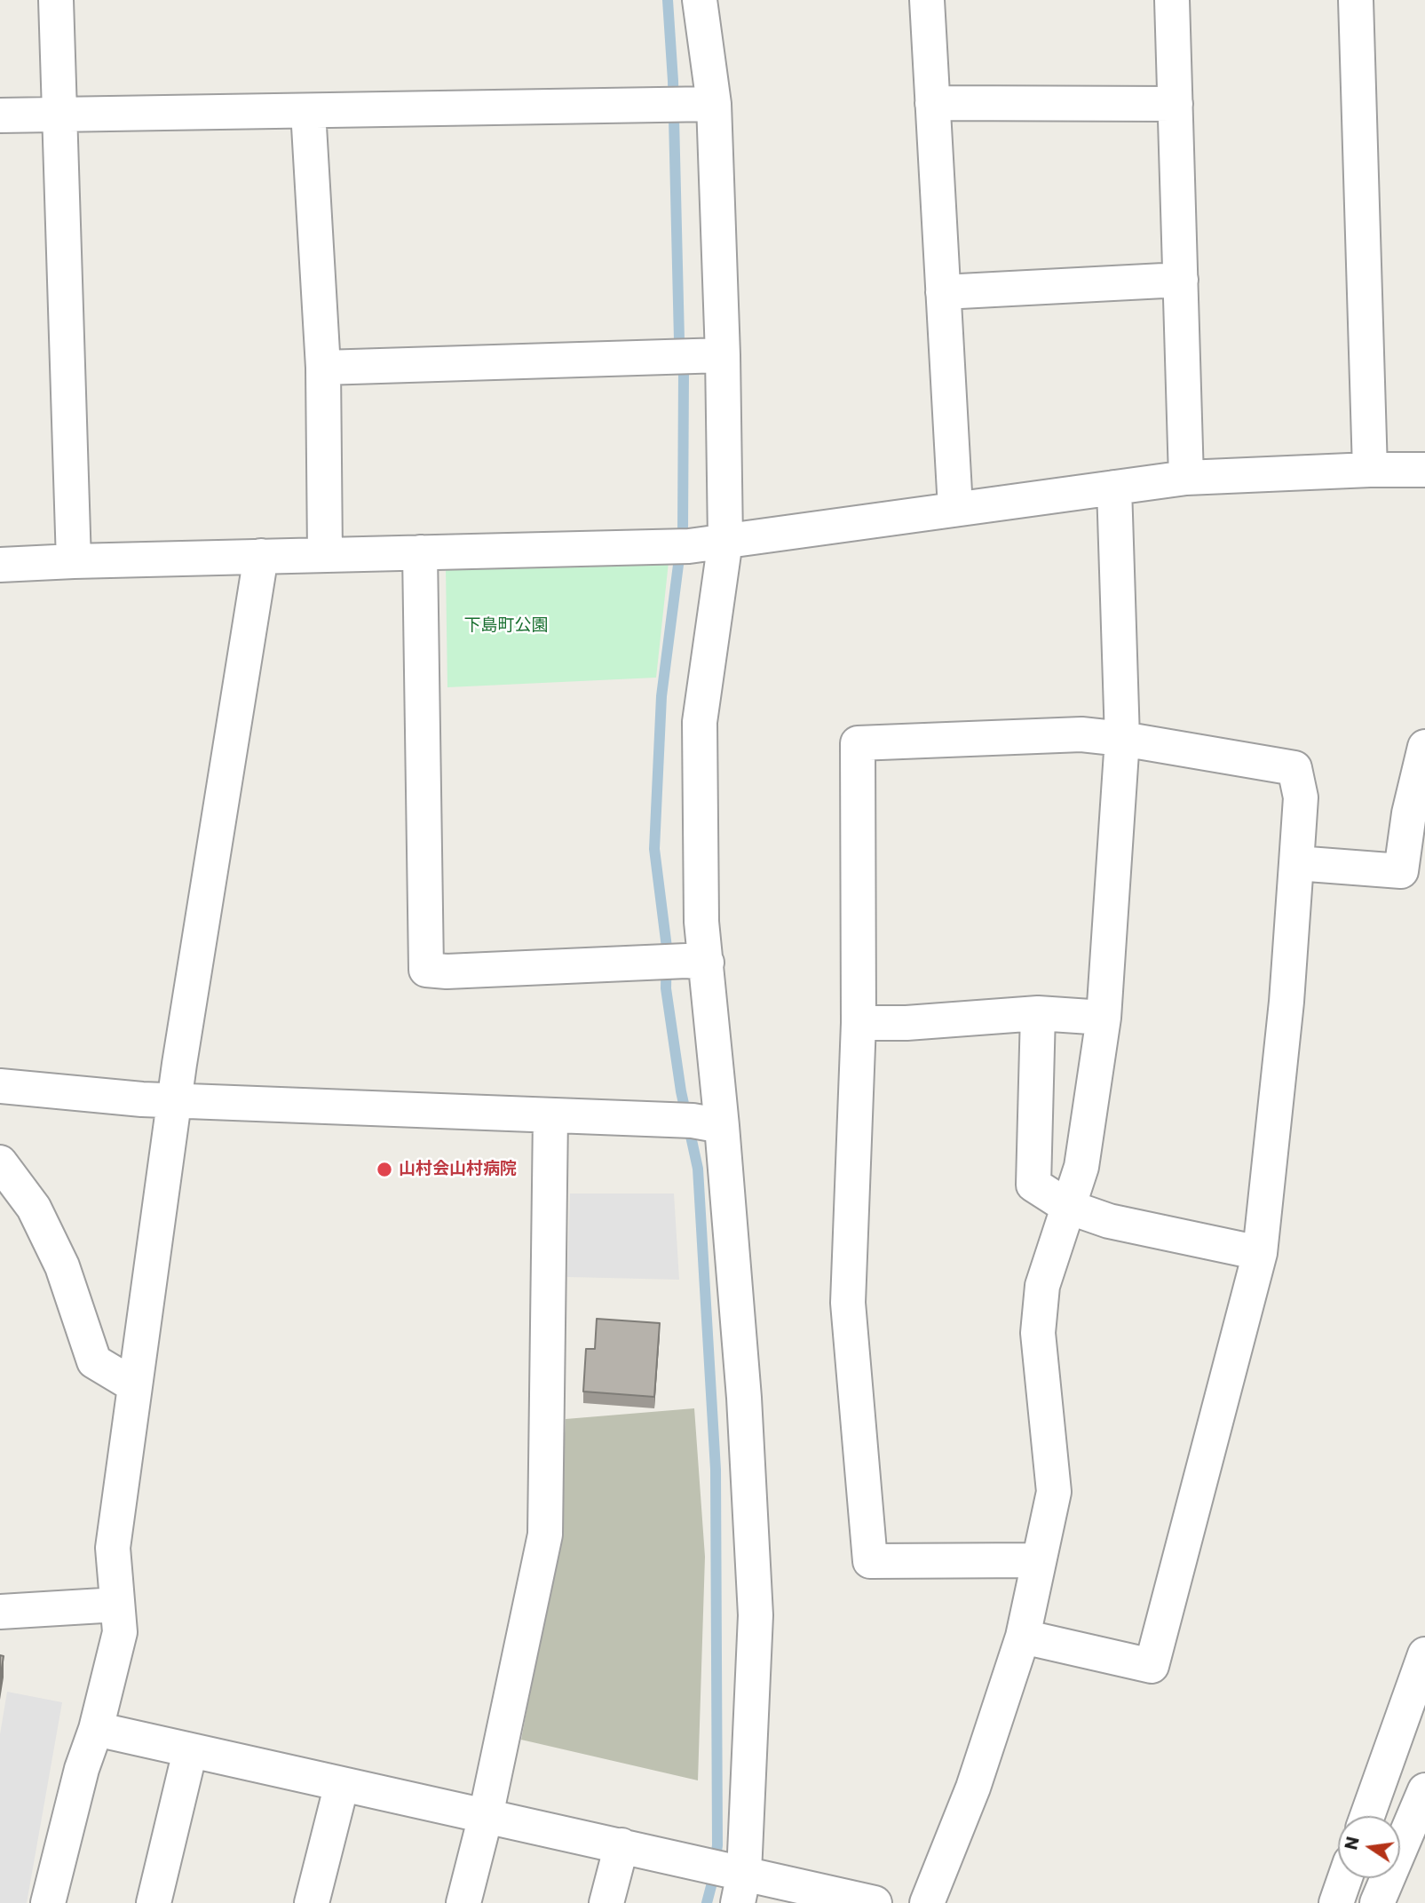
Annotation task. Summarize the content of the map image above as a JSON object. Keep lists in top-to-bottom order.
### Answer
{
  "parks": ["下島町公園"],
  "places": ["山村会山村病院"],
  "north": "left"
}
